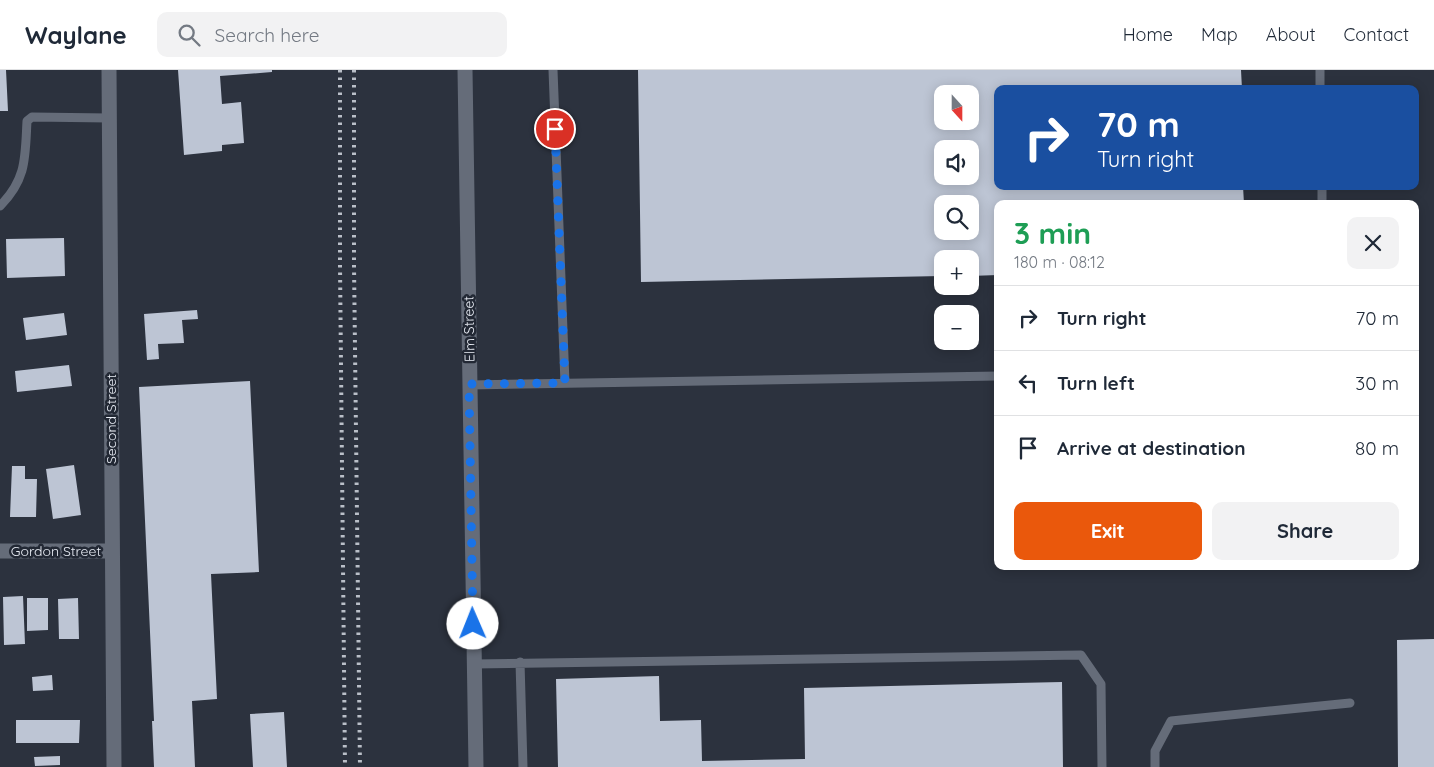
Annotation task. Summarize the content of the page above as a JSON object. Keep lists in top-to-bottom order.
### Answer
{
  "streets": {
    "street": ["Elm Street", "Second Street", "Gordon Street"]
  },
  "crossings": [
    ["Second Street", "Gordon Street"]
  ],
  "north": "bottom",
  "page": {
    "header": "Waylane",
    "search": "Search here",
    "nav": [
      "Home",
      "Map",
      "About",
      "Contact"
    ],
    "map_buttons": ["+", "−"],
    "turn": ["70 m", "Turn right"],
    "heading": ["3 min", "180 m · 08:12"],
    "list": [
      {
        "name": "Turn right",
        "value": "70 m"
      },
      {
        "name": "Turn left",
        "value": "30 m"
      },
      {
        "name": "Arrive at destination",
        "value": "80 m"
      }
    ],
    "buttons": ["Exit", "Share"]
  }
}
